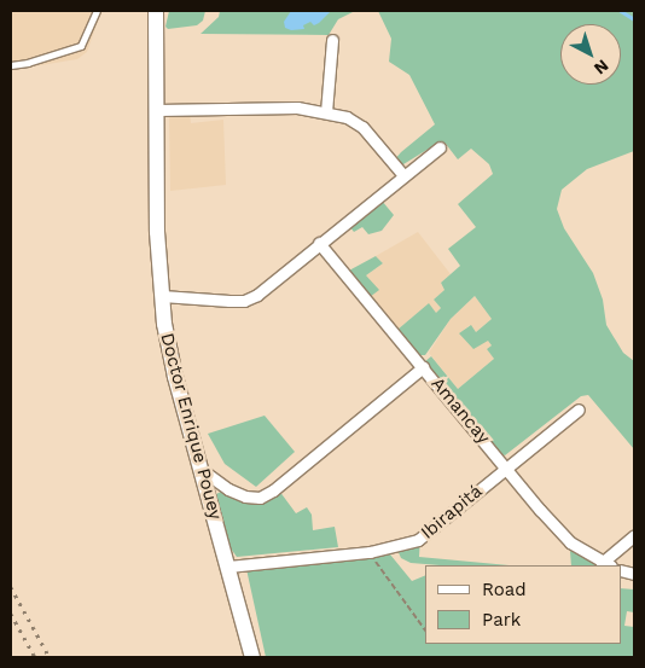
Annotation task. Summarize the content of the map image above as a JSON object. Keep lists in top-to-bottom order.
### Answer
{
  "streets": {
    "street": ["Amancay", "Doctor Enrique Pouey", "Ibirapitá"]
  },
  "crossings": [
    ["Amancay", "Ibirapitá"],
    ["Doctor Enrique Pouey", "Ibirapitá"]
  ],
  "legend": ["Road", "Park"],
  "north": "bottom right"
}
